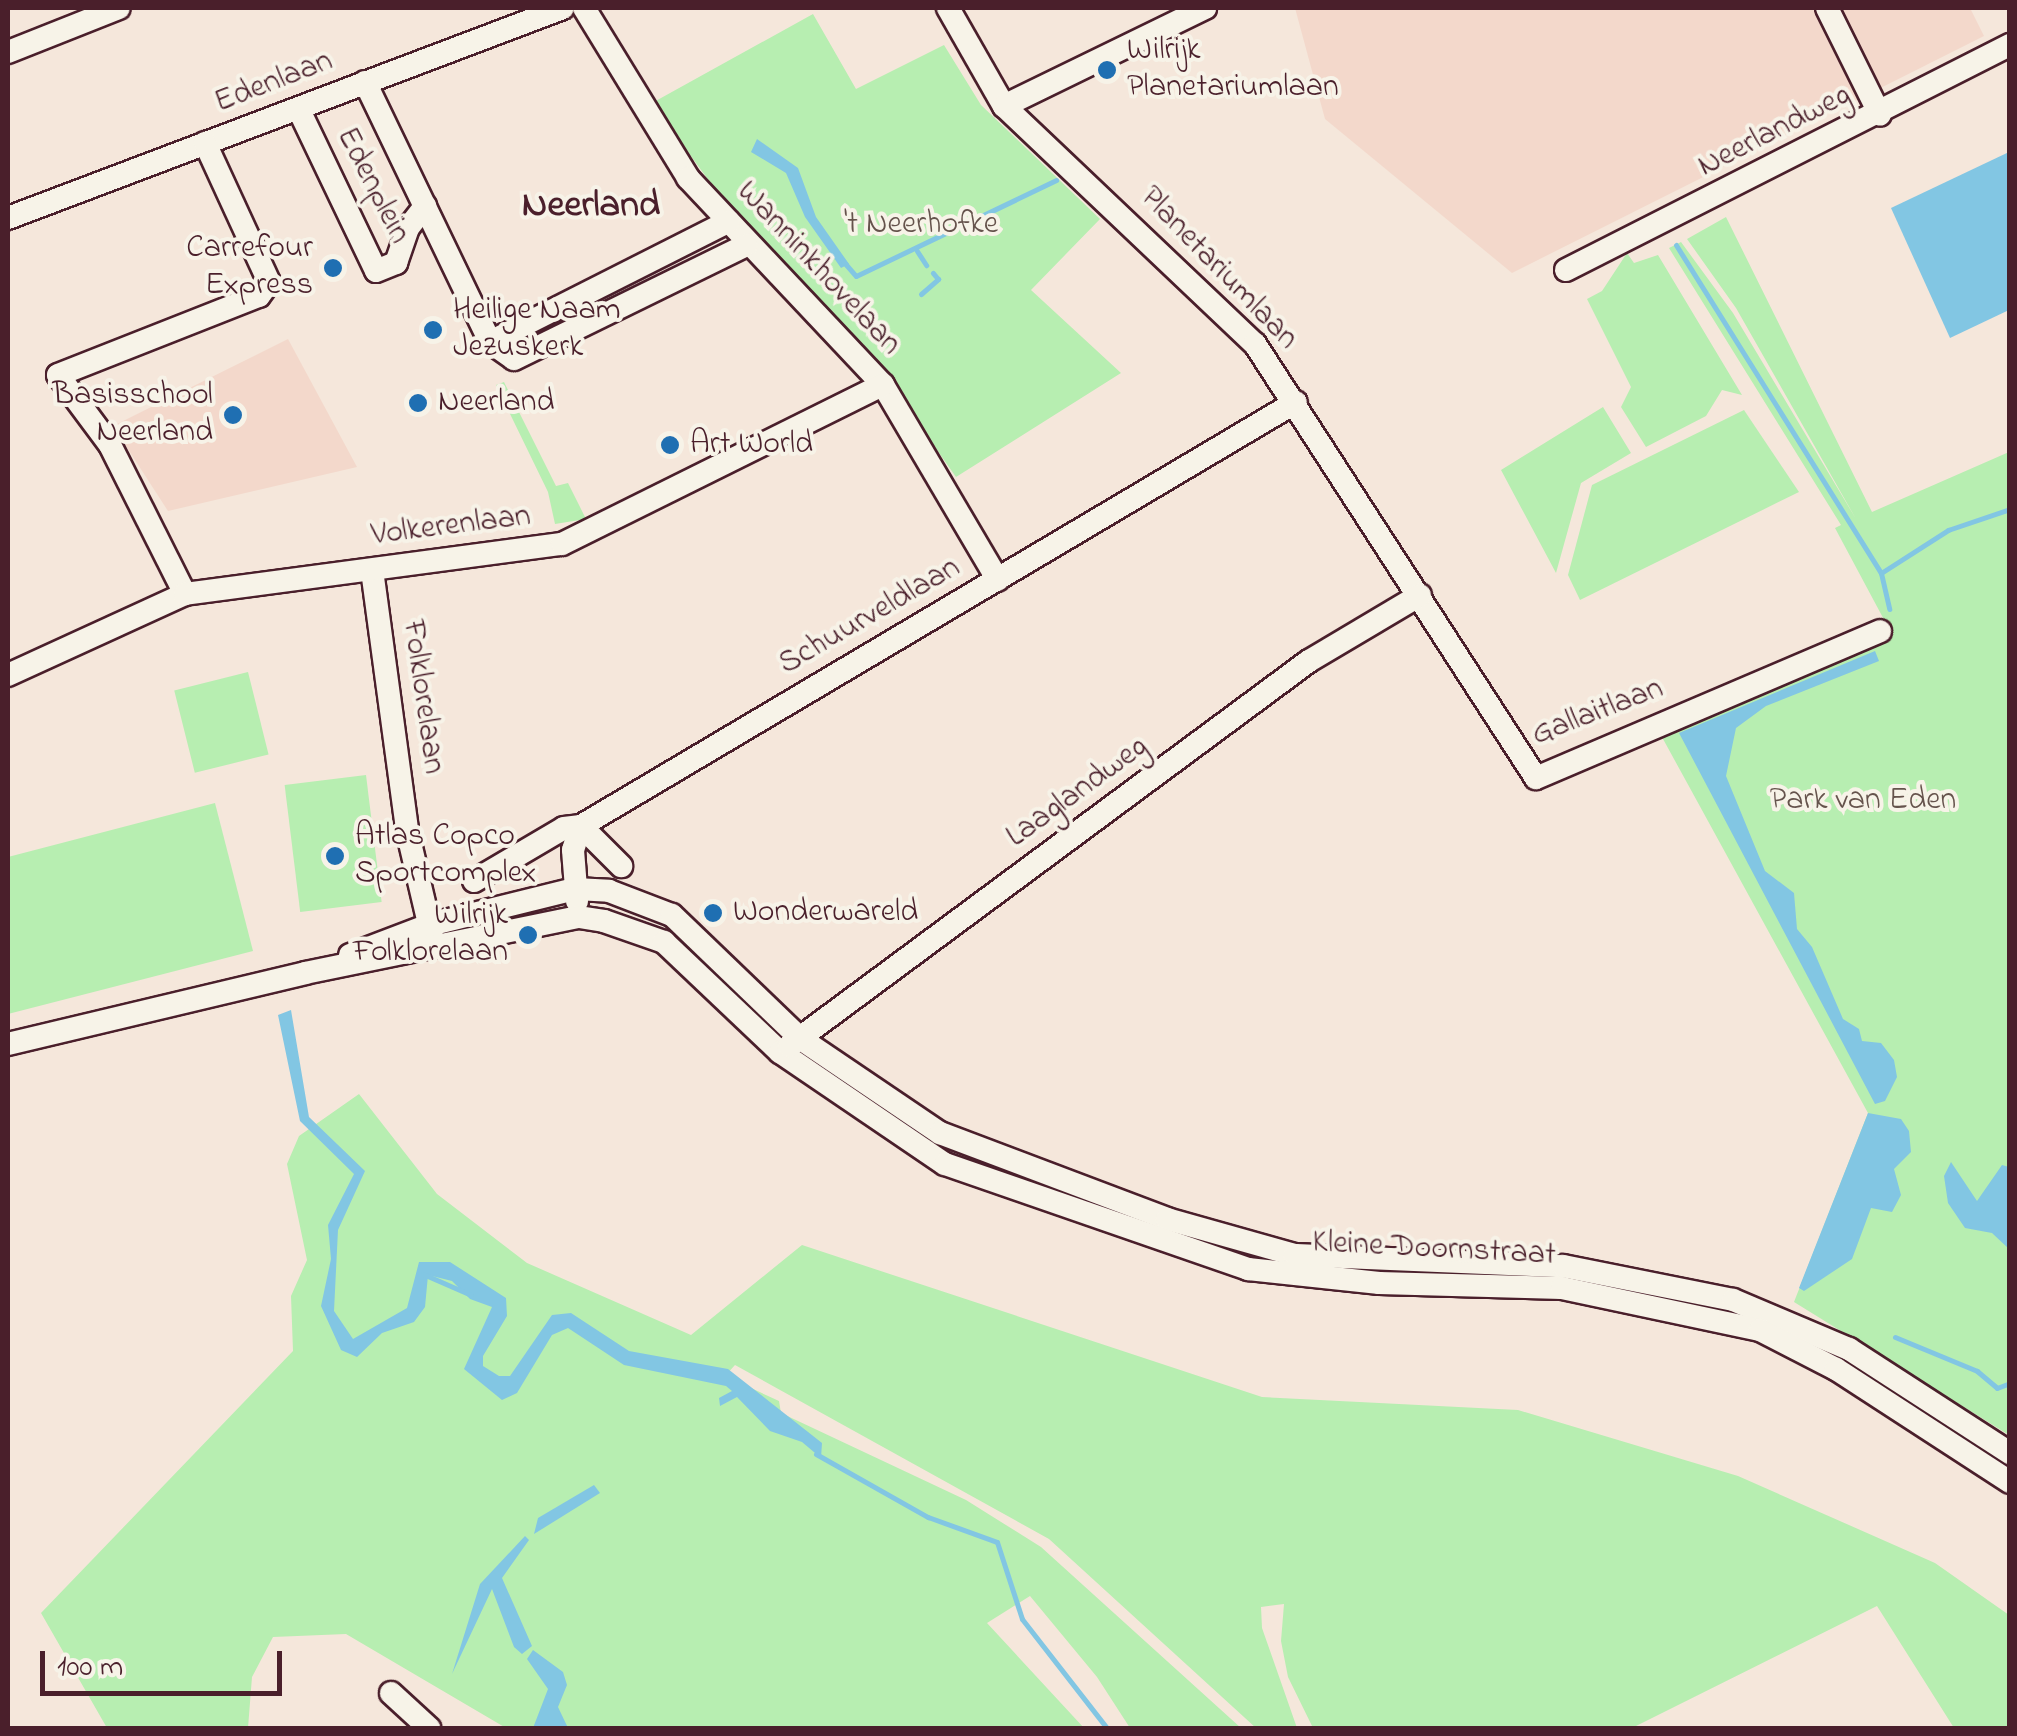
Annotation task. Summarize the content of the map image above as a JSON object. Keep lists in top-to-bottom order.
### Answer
{
  "streets": {
    "street": [
      "Edenlaan",
      "Neerlandweg",
      "Edenplein",
      "Wanninkhovelaan",
      "Planetariumlaan",
      "Volkerenlaan",
      "Schuurveldlaan",
      "Folklorelaan",
      "Gallaitlaan",
      "Laaglandweg",
      "Kleine Doornstraat"
    ]
  },
  "crossings": [
    ["Edenlaan", "Edenplein"],
    ["Edenplein", "Wanninkhovelaan"],
    ["Wanninkhovelaan", "Volkerenlaan"],
    ["Wanninkhovelaan", "Schuurveldlaan"],
    ["Planetariumlaan", "Schuurveldlaan"],
    ["Planetariumlaan", "Gallaitlaan"],
    ["Planetariumlaan", "Laaglandweg"],
    ["Volkerenlaan", "Folklorelaan"],
    ["Folklorelaan", "Kleine Doornstraat"],
    ["Gallaitlaan", "Laaglandweg"],
    ["Laaglandweg", "Kleine Doornstraat"]
  ],
  "districts": ["Neerland"],
  "parks": ["'t Neerhofke", "Park van Eden"],
  "places": [
    "Wilrijk Planetariumlaan",
    "Carrefour Express",
    "Heilige Naam Jezuskerk",
    "Neerland",
    "Basisschool Neerland",
    "Art World",
    "Atlas Copco Sportcomplex",
    "Wonderwareld",
    "Wilrijk Folklorelaan"
  ],
  "scale_bar": "100 m"
}
